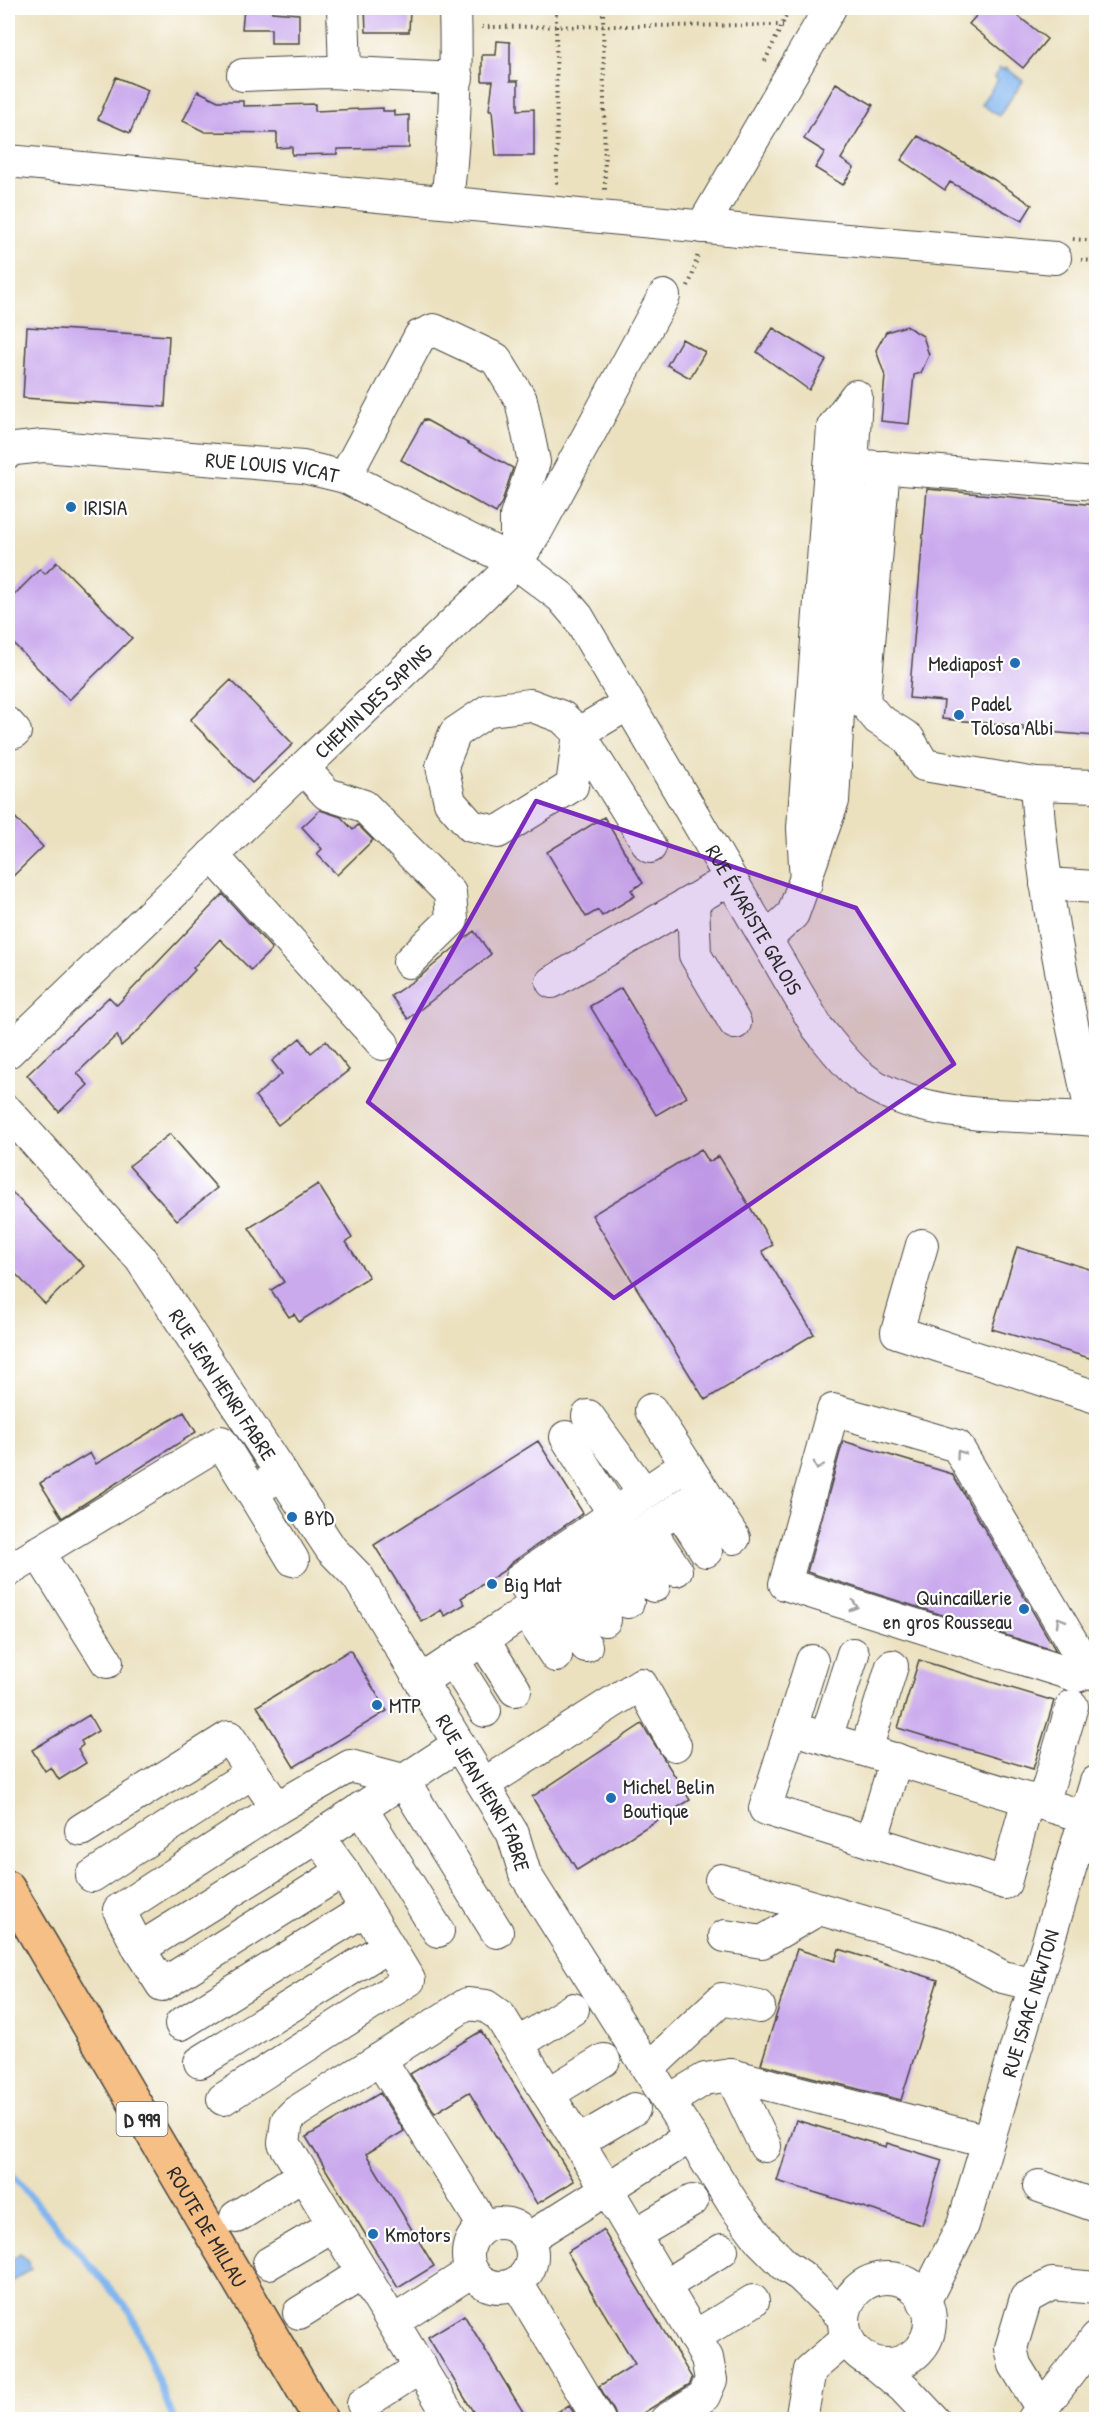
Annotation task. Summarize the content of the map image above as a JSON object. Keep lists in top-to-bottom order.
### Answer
{
  "streets": {
    "main road": ["D 999", "ROUTE DE MILLAU"],
    "street": [
      "RUE LOUIS VICAT",
      "CHEMIN DES SAPINS",
      "RUE ÉVARISTE GALOIS",
      "RUE JEAN HENRI FABRE",
      "RUE ISAAC NEWTON"
    ]
  },
  "crossings": [
    ["RUE LOUIS VICAT", "CHEMIN DES SAPINS"],
    ["RUE LOUIS VICAT", "RUE ÉVARISTE GALOIS"],
    ["CHEMIN DES SAPINS", "RUE ÉVARISTE GALOIS"],
    ["RUE JEAN HENRI FABRE", "RUE ISAAC NEWTON"]
  ],
  "places": [
    "IRISIA",
    "Mediapost",
    "Padel Tolosa Albi",
    "BYD",
    "Big Mat",
    "Quincaillerie en gros Rousseau",
    "MTP",
    "Michel Belin Boutique",
    "Kmotors"
  ]
}
